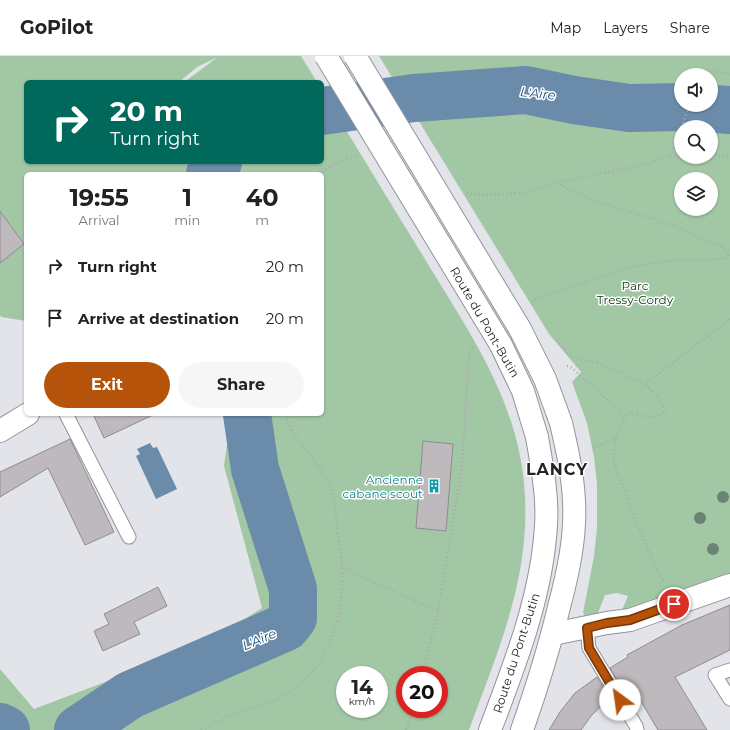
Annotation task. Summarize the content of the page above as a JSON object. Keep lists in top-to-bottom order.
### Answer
{
  "streets": {
    "main road": ["Route du Pont-Butin"]
  },
  "districts": ["LANCY"],
  "water": ["L'Aire"],
  "parks": ["Parc Tressy-Cordy"],
  "places": {
    "building": ["Ancienne cabane scout"]
  },
  "page": {
    "header": "GoPilot",
    "nav": ["Map", "Layers", "Share"],
    "turn": ["20 m", "Turn right"],
    "eta": [
      "19:55",
      "Arrival",
      "1",
      "min",
      "40",
      "m"
    ],
    "list": [
      {
        "name": "Turn right",
        "value": "20 m"
      },
      {
        "name": "Arrive at destination",
        "value": "20 m"
      }
    ],
    "buttons": ["Exit", "Share"],
    "speed": "14 km/h",
    "limit": "20"
  }
}
